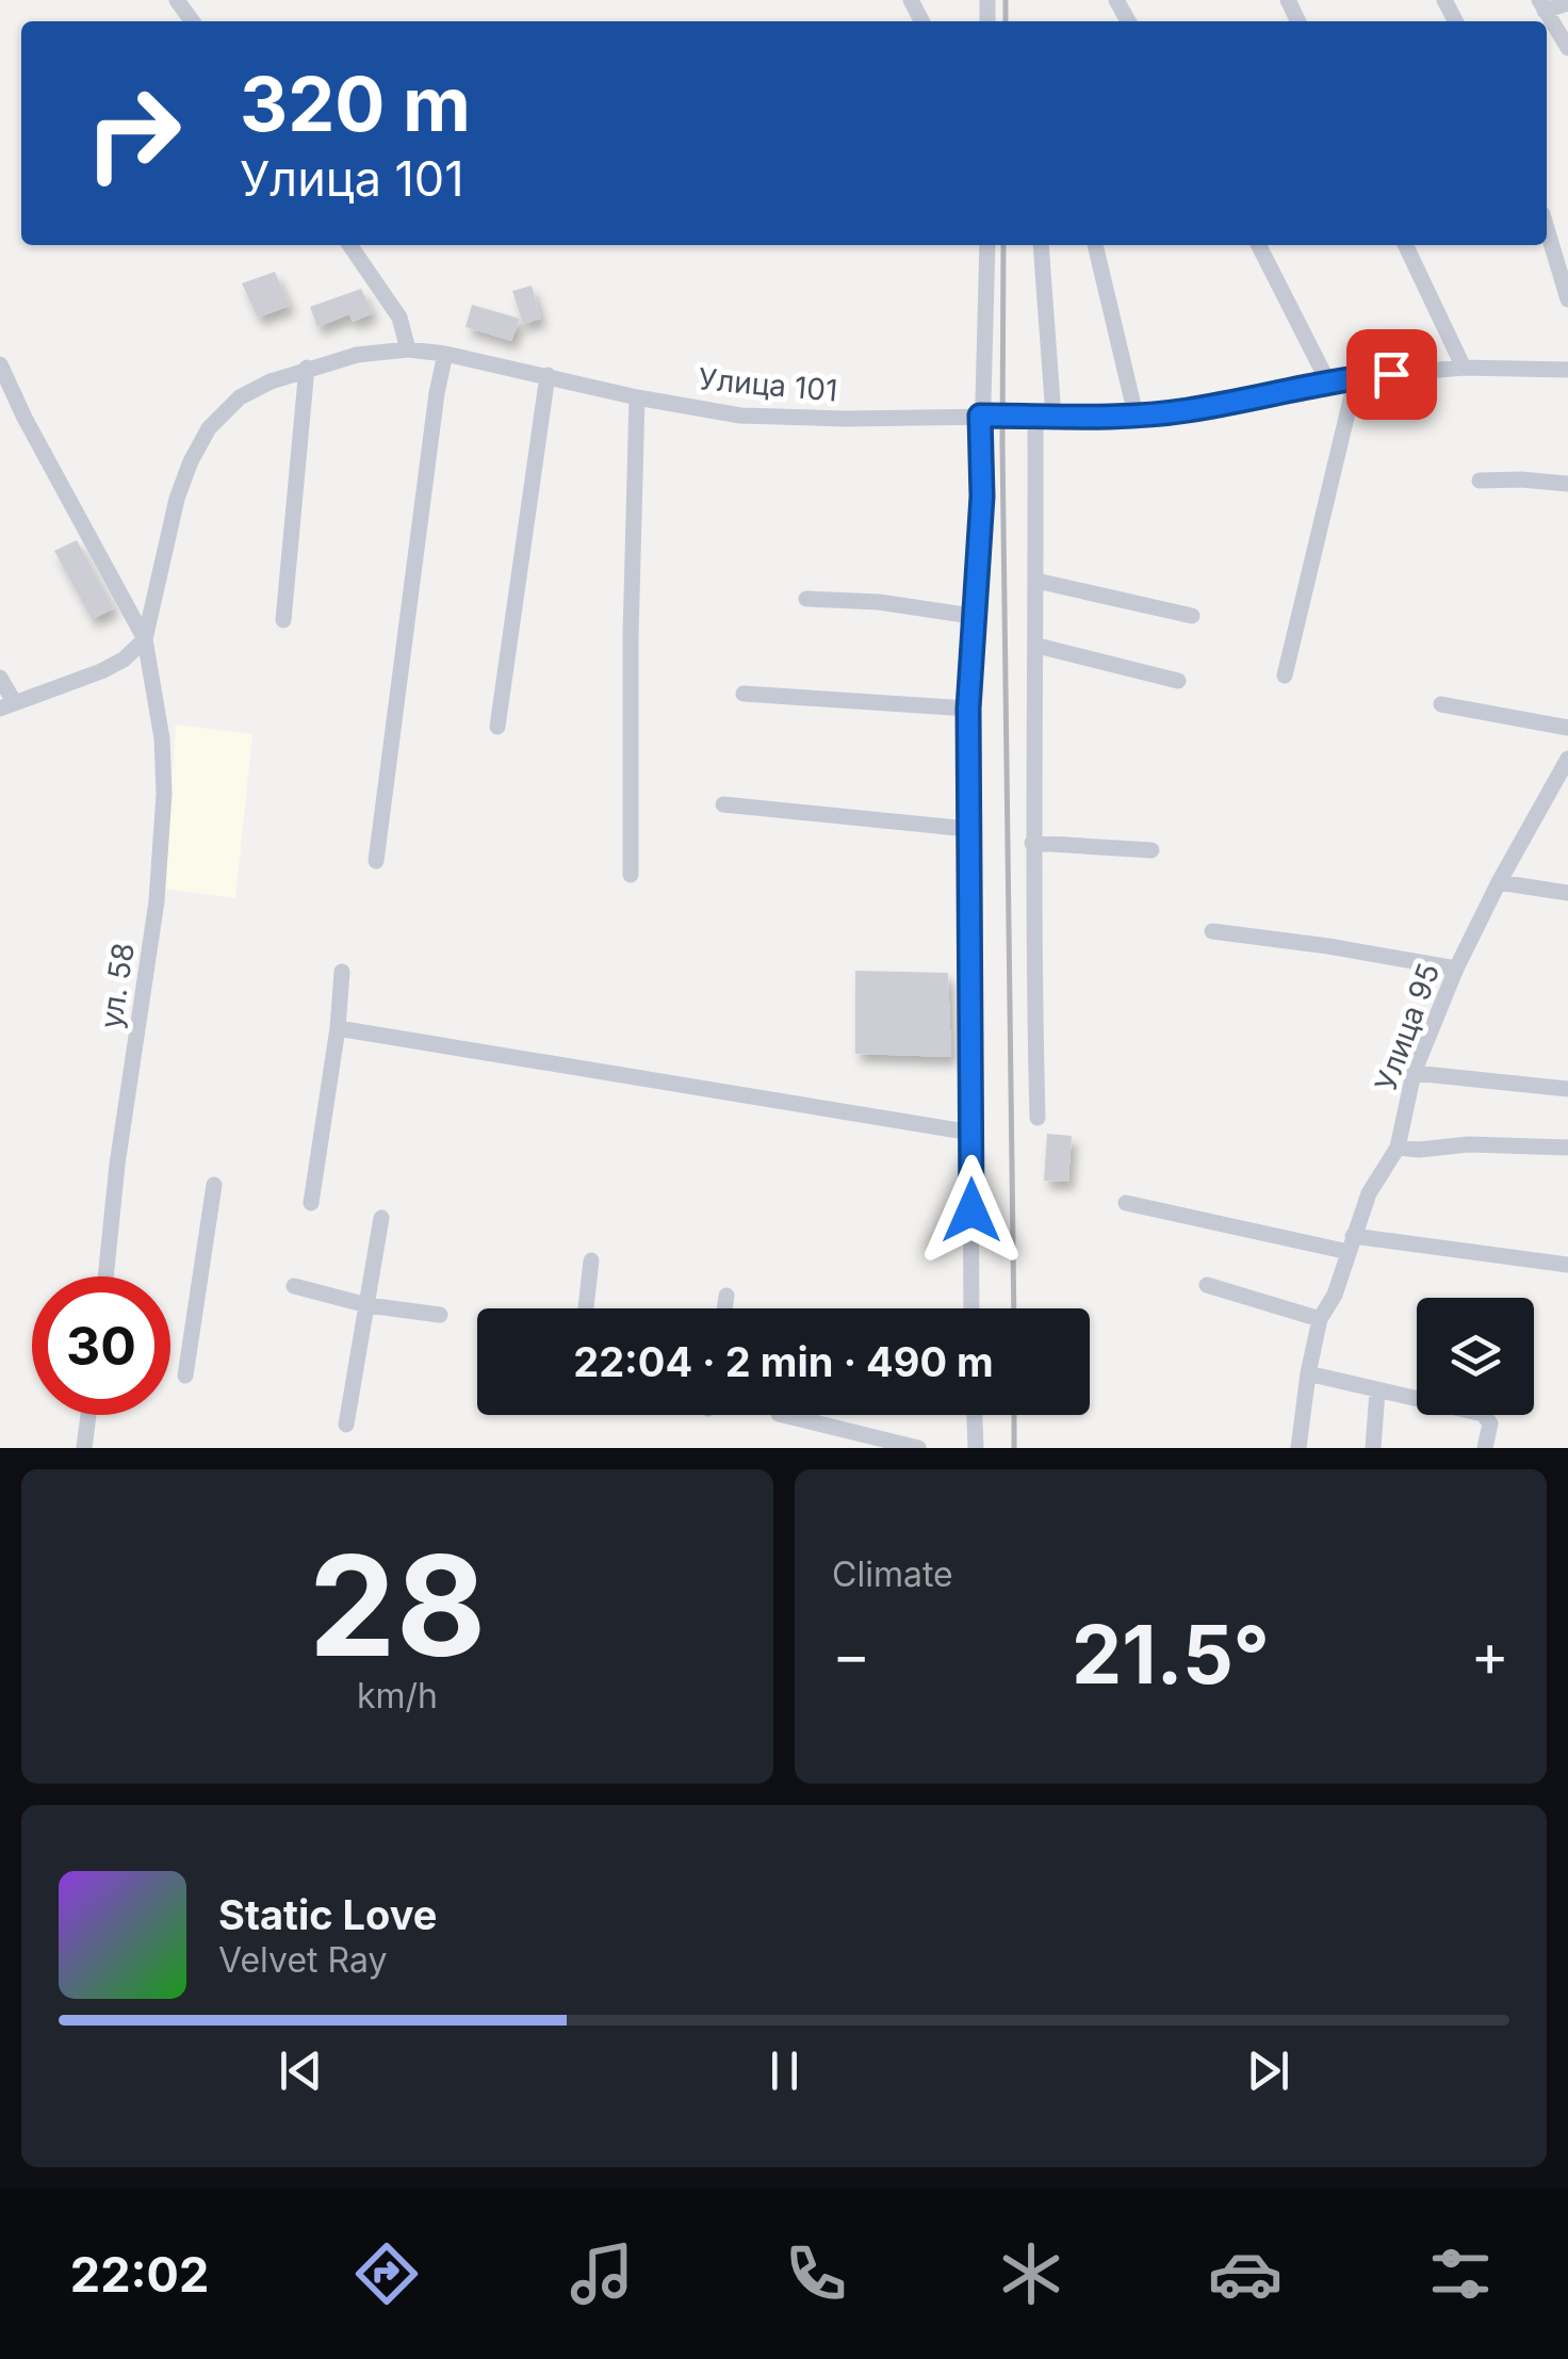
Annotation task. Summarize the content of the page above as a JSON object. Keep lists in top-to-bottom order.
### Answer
{
  "streets": {
    "street": ["Улица 101", "ул. 58", "Улица 95"]
  },
  "crossings": [
    ["Улица 101", "ул. 58"]
  ],
  "page": {
    "turn": ["320 m", "Улица 101"],
    "limit": "30",
    "trip": "22:04 · 2 min · 490 m",
    "tile": [
      ["28", "km/h"],
      "Climate"
    ],
    "heat": ["−", "21.5°", "+"],
    "song": ["Static Love", "Velvet Ray"],
    "tabs": "22:02"
  }
}
